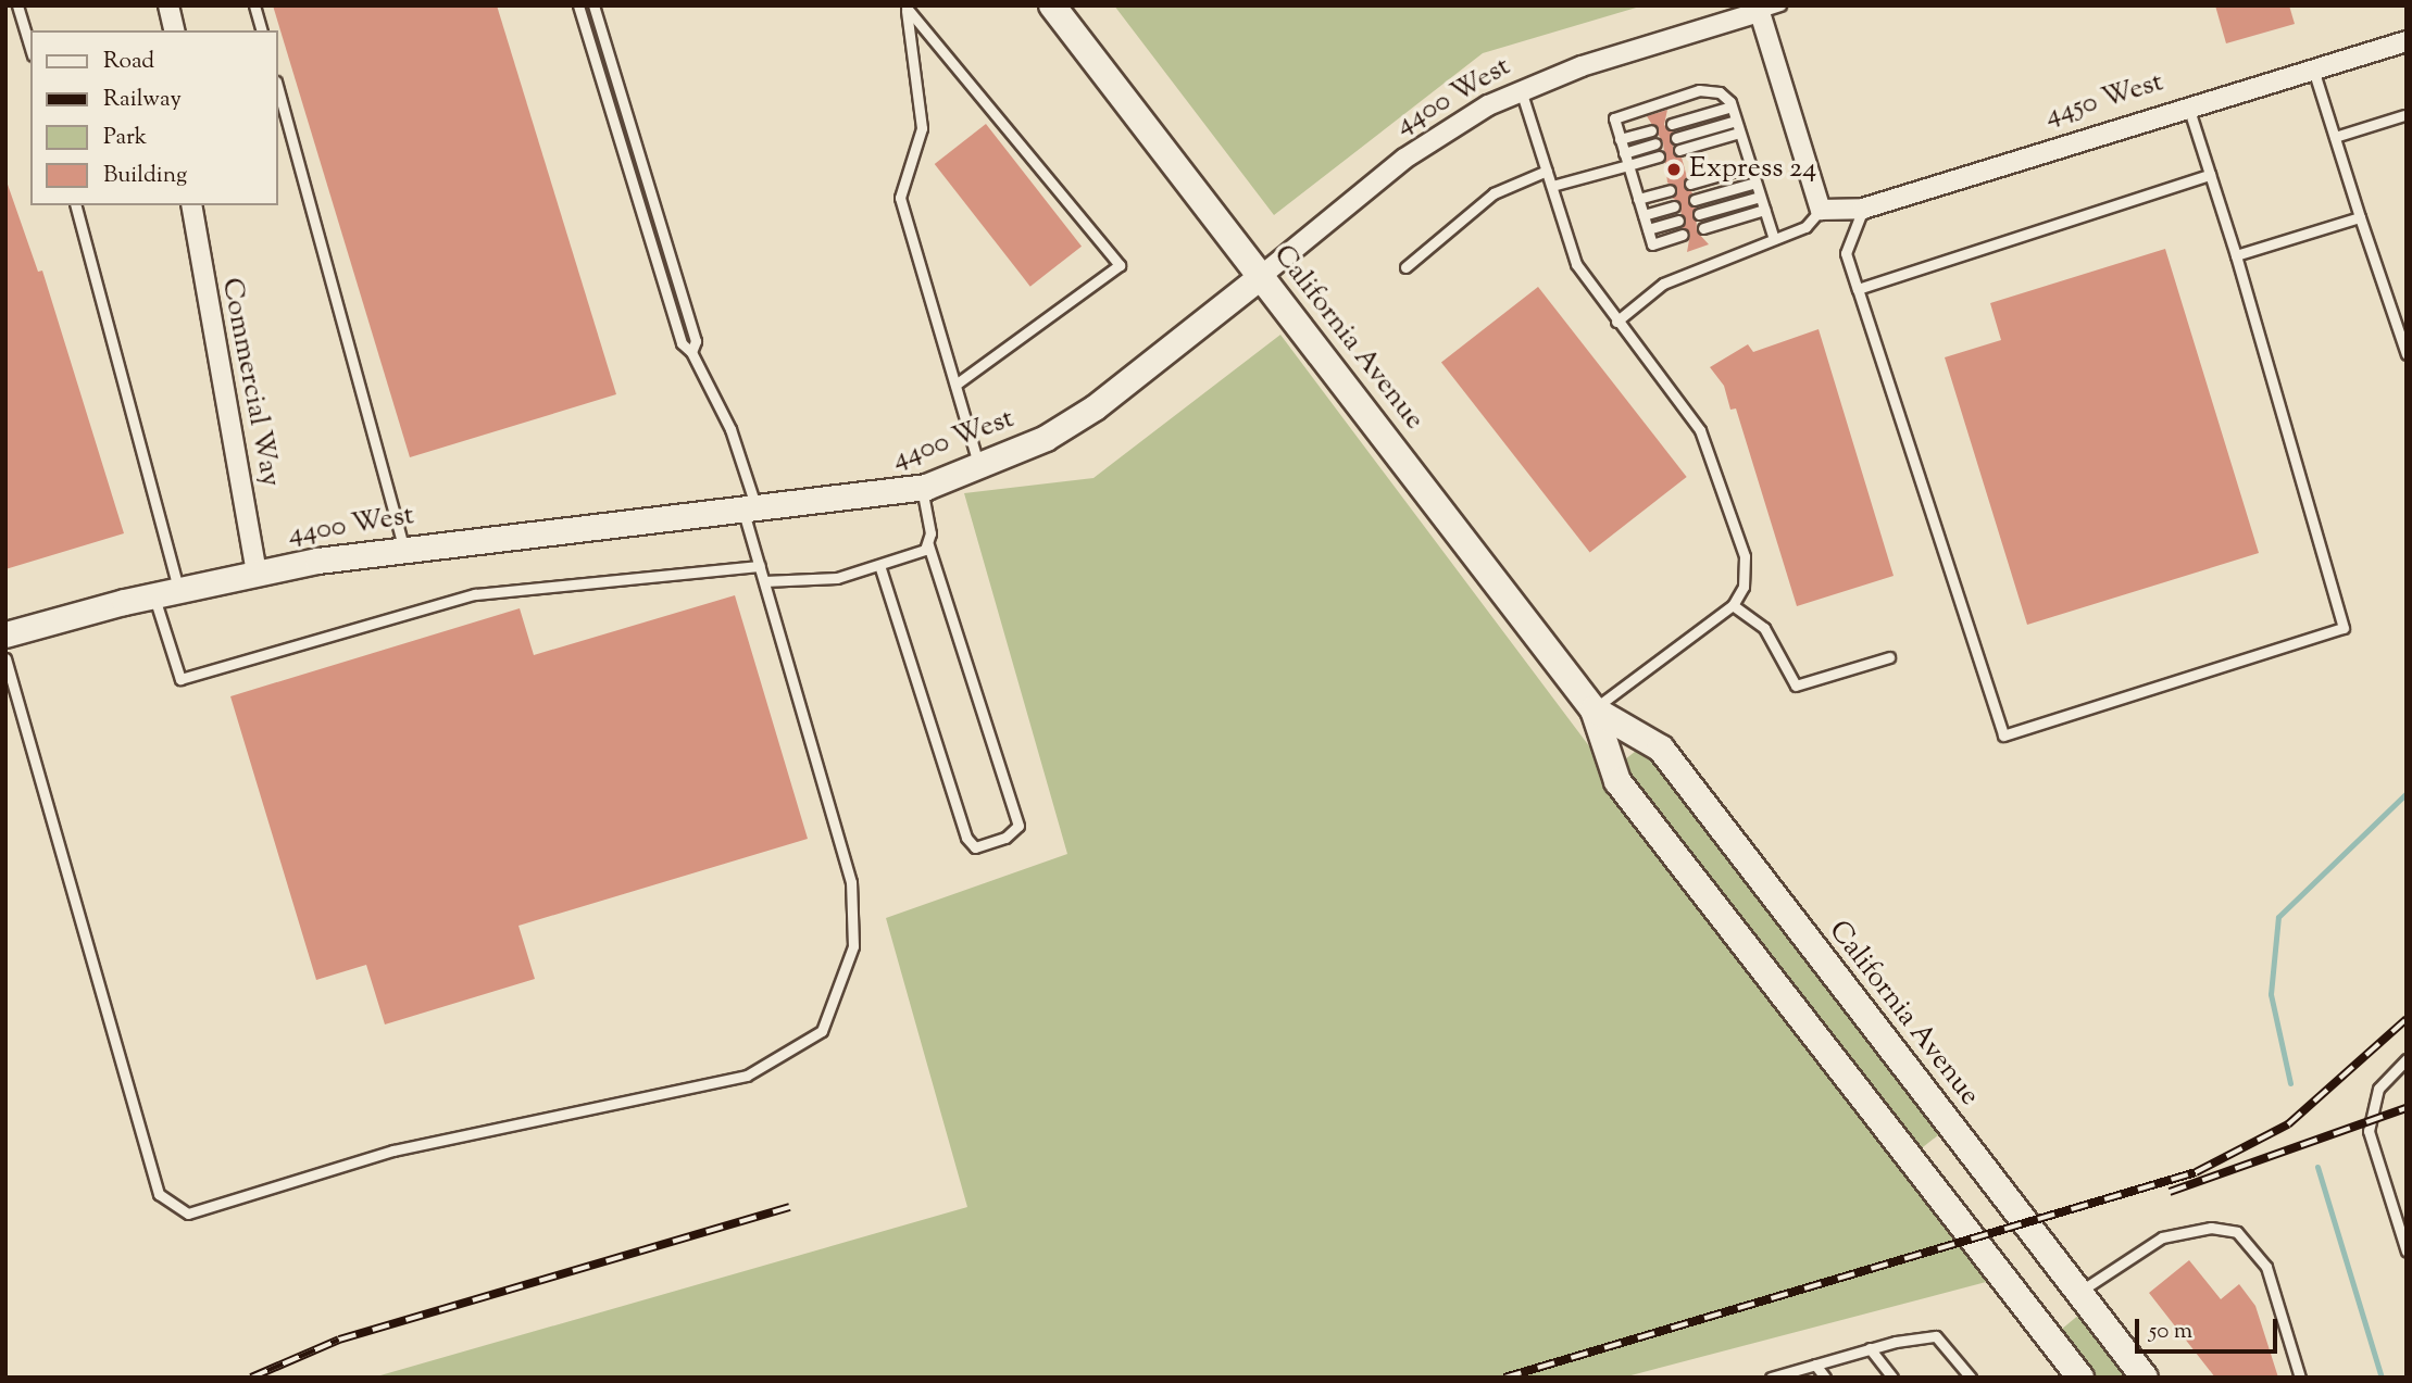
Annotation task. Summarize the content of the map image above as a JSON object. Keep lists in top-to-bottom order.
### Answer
{
  "streets": {
    "main road": ["California Avenue"],
    "street": ["4400 West", "4450 West", "Commercial Way"]
  },
  "crossings": [
    ["4400 West", "California Avenue"],
    ["4400 West", "Commercial Way"]
  ],
  "places": ["Express 24"],
  "legend": [
    "Road",
    "Railway",
    "Park",
    "Building"
  ],
  "scale_bar": "50 m"
}
